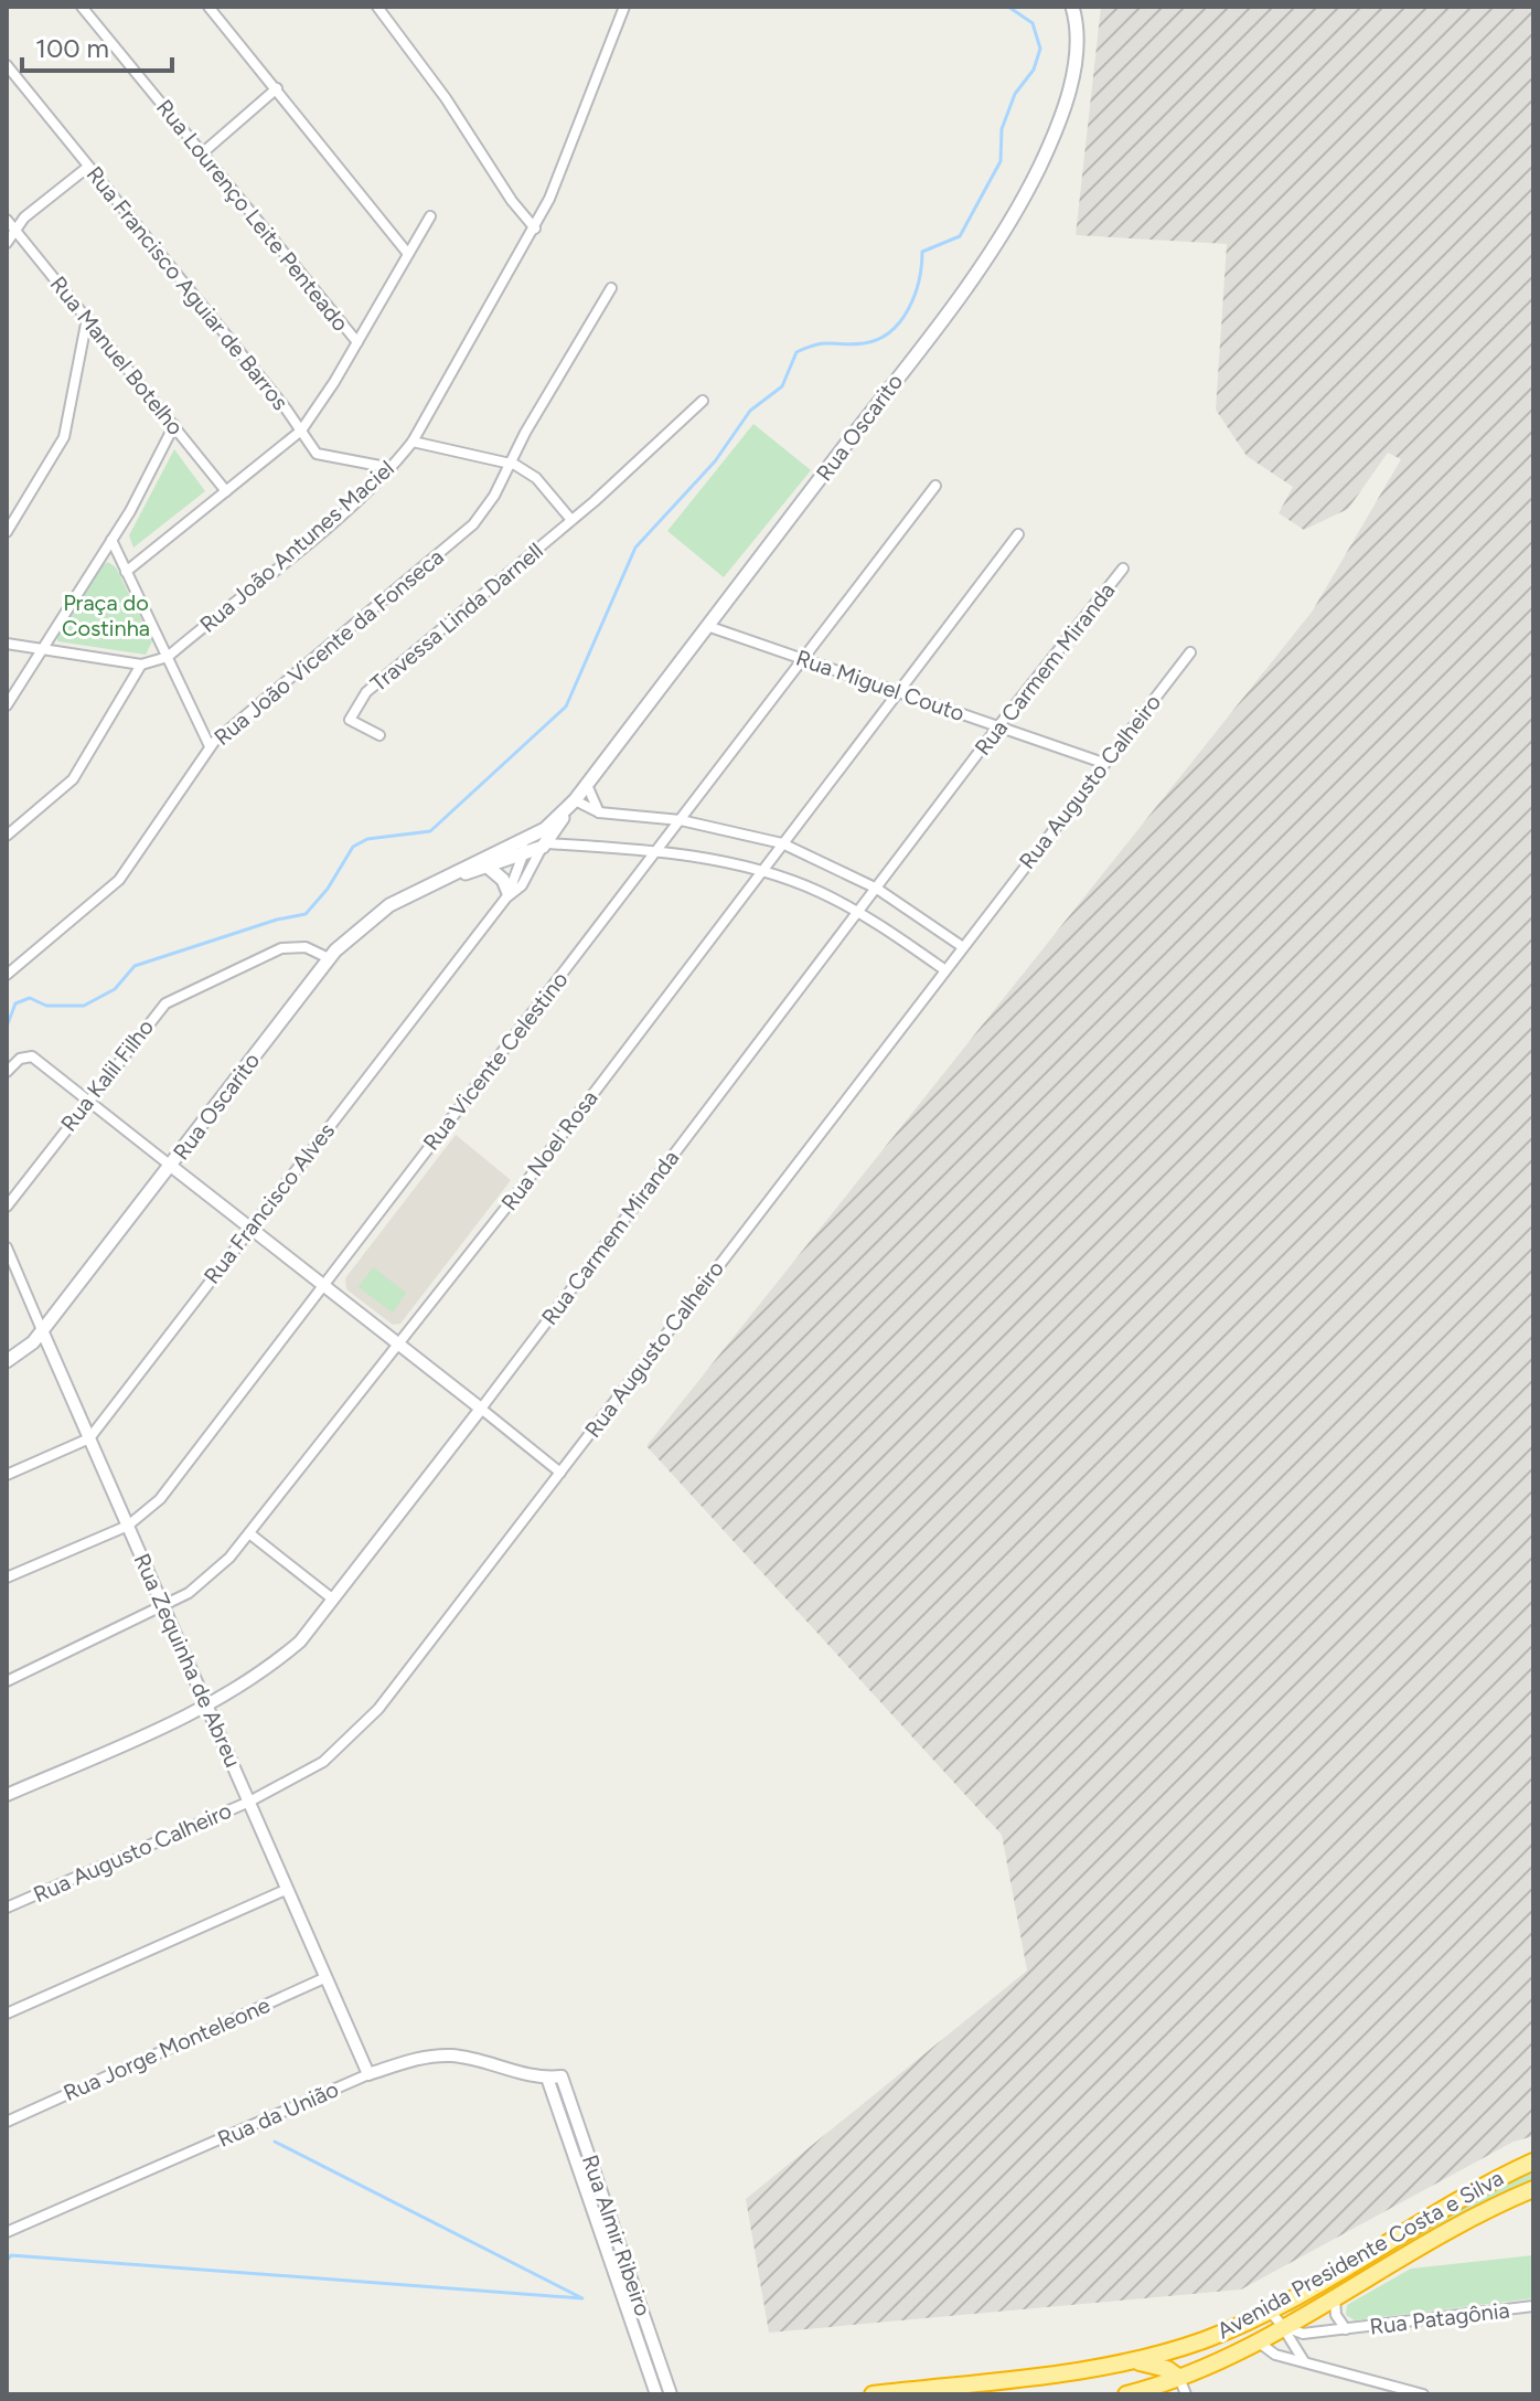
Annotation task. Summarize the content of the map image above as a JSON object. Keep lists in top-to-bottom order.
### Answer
{
  "streets": {
    "highway": ["Avenida Presidente Costa e Silva"],
    "main road": ["Rua Oscarito"],
    "street": [
      "Rua Lourenço Leite Penteado",
      "Rua Francisco Aguiar de Barros",
      "Rua Manuel Botelho",
      "Rua João Antunes Maciel",
      "Travessa Linda Darnell",
      "Rua João Vicente da Fonseca",
      "Rua Carmem Miranda",
      "Rua Miguel Couto",
      "Rua Augusto Calheiro",
      "Rua Vicente Celestino",
      "Rua Kalil Filho",
      "Rua Noel Rosa",
      "Rua Francisco Alves",
      "Rua Zequinha de Abreu",
      "Rua Jorge Monteleone",
      "Rua da União",
      "Rua Almir Ribeiro",
      "Rua Patagônia"
    ]
  },
  "crossings": [
    ["Rua Francisco Aguiar de Barros", "Rua João Antunes Maciel"],
    ["Rua Oscarito", "Rua Miguel Couto"],
    ["Rua Oscarito", "Rua Kalil Filho"],
    ["Rua Oscarito", "Rua Francisco Alves"],
    ["Rua Oscarito", "Rua Zequinha de Abreu"],
    ["Rua Carmem Miranda", "Rua Miguel Couto"],
    ["Rua Carmem Miranda", "Rua Zequinha de Abreu"],
    ["Rua Miguel Couto", "Rua Augusto Calheiro"],
    ["Rua Miguel Couto", "Rua Vicente Celestino"],
    ["Rua Miguel Couto", "Rua Noel Rosa"],
    ["Rua Augusto Calheiro", "Rua Zequinha de Abreu"],
    ["Rua Vicente Celestino", "Rua Zequinha de Abreu"],
    ["Rua Noel Rosa", "Rua Zequinha de Abreu"],
    ["Rua Francisco Alves", "Rua Zequinha de Abreu"],
    ["Rua Zequinha de Abreu", "Rua Jorge Monteleone"],
    ["Rua Zequinha de Abreu", "Rua da União"],
    ["Rua da União", "Rua Almir Ribeiro"],
    ["Avenida Presidente Costa e Silva", "Rua Patagônia"]
  ],
  "parks": ["Praça do Costinha"],
  "scale_bar": "100 m"
}
